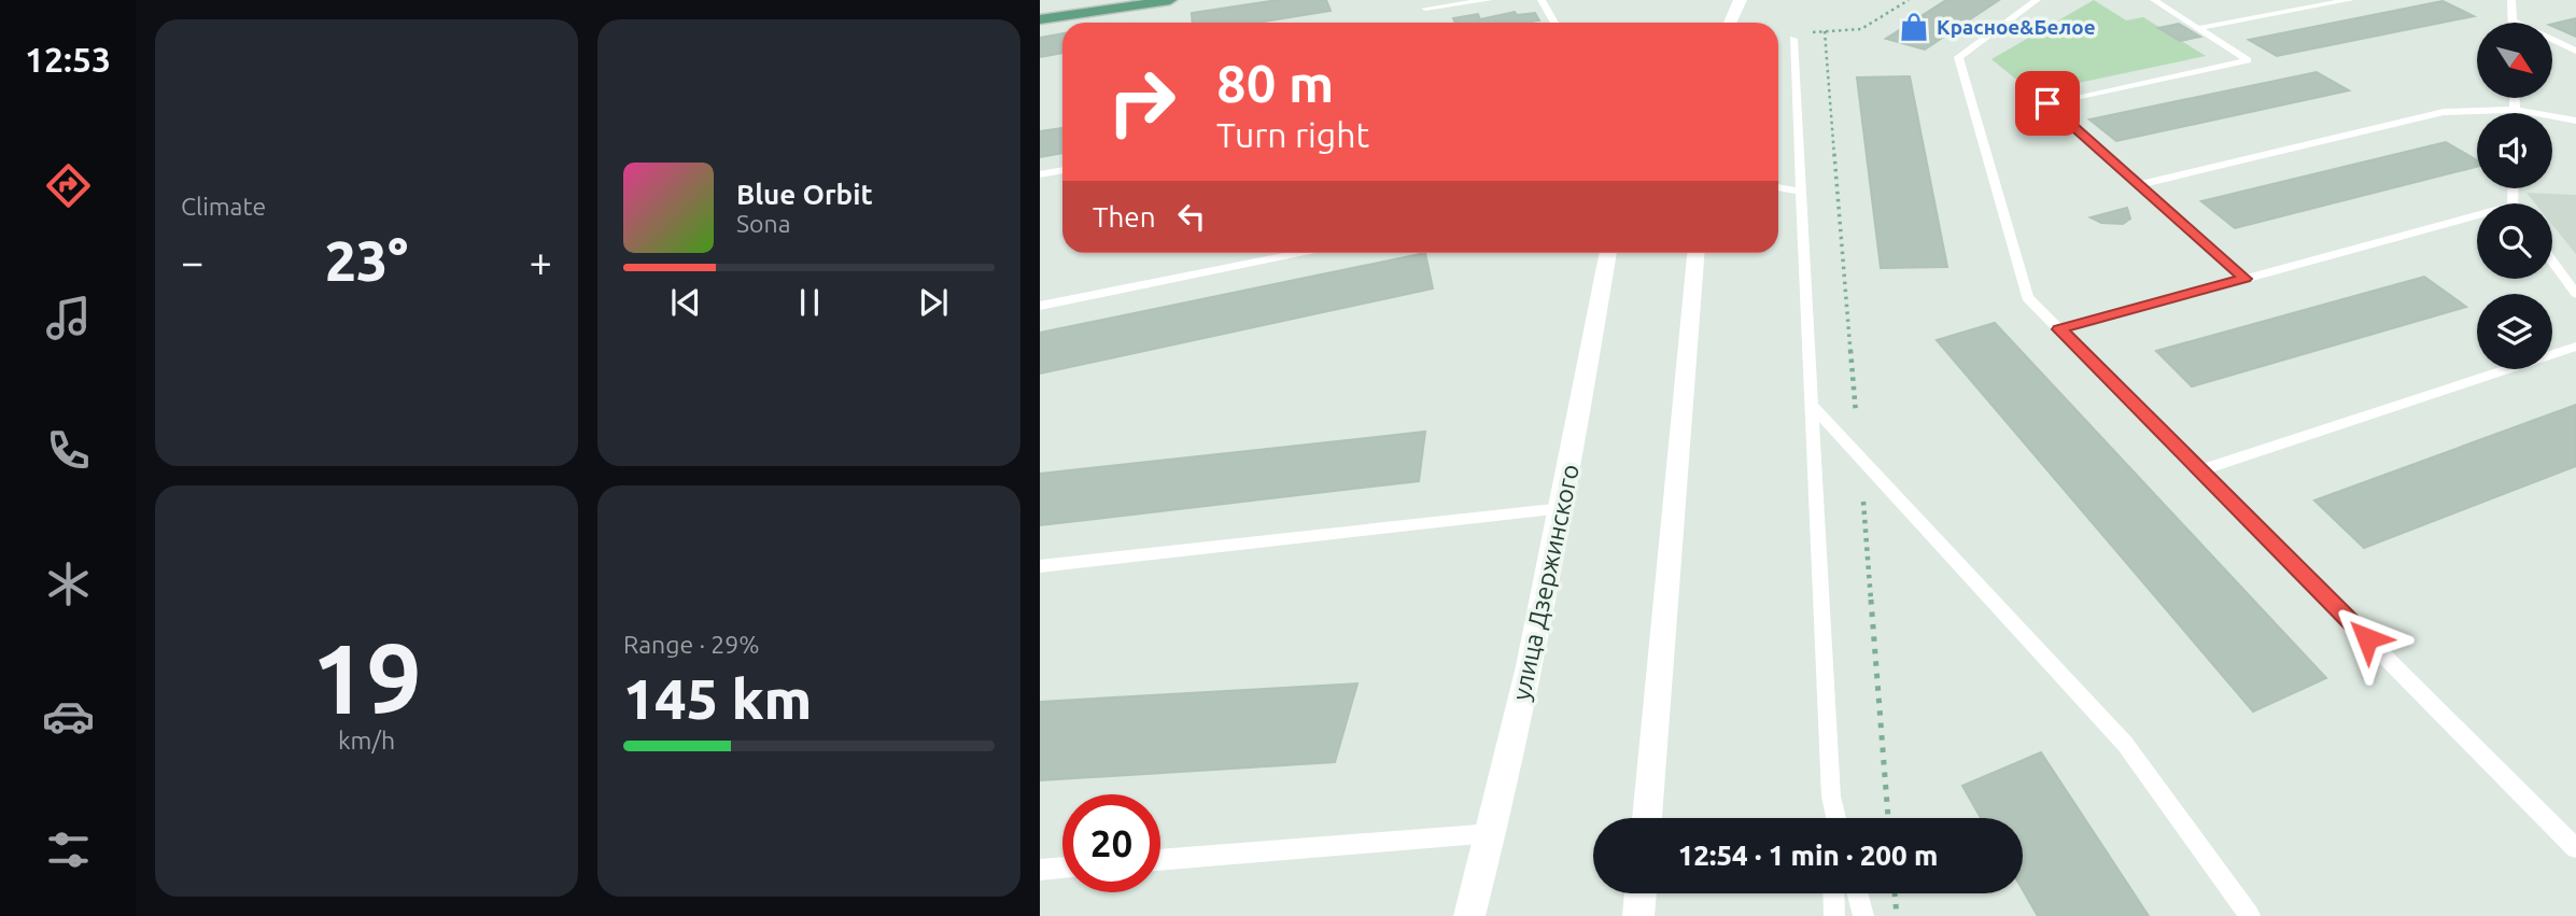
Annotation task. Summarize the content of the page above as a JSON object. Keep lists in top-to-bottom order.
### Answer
{
  "streets": {
    "street": ["улица Дзержинского"]
  },
  "places": {
    "shop": ["Красное&Белое"]
  },
  "north": "bottom right",
  "page": {
    "tabs": "12:53",
    "tile": [
      "Climate",
      ["19", "km/h"],
      ["Range · 29%", "145 km"]
    ],
    "turn": ["80 m", "Turn right"],
    "song": ["Blue Orbit", "Sona"],
    "then": "Then",
    "heat": ["−", "23°", "+"],
    "limit": "20",
    "trip": "12:54 · 1 min · 200 m"
  }
}
